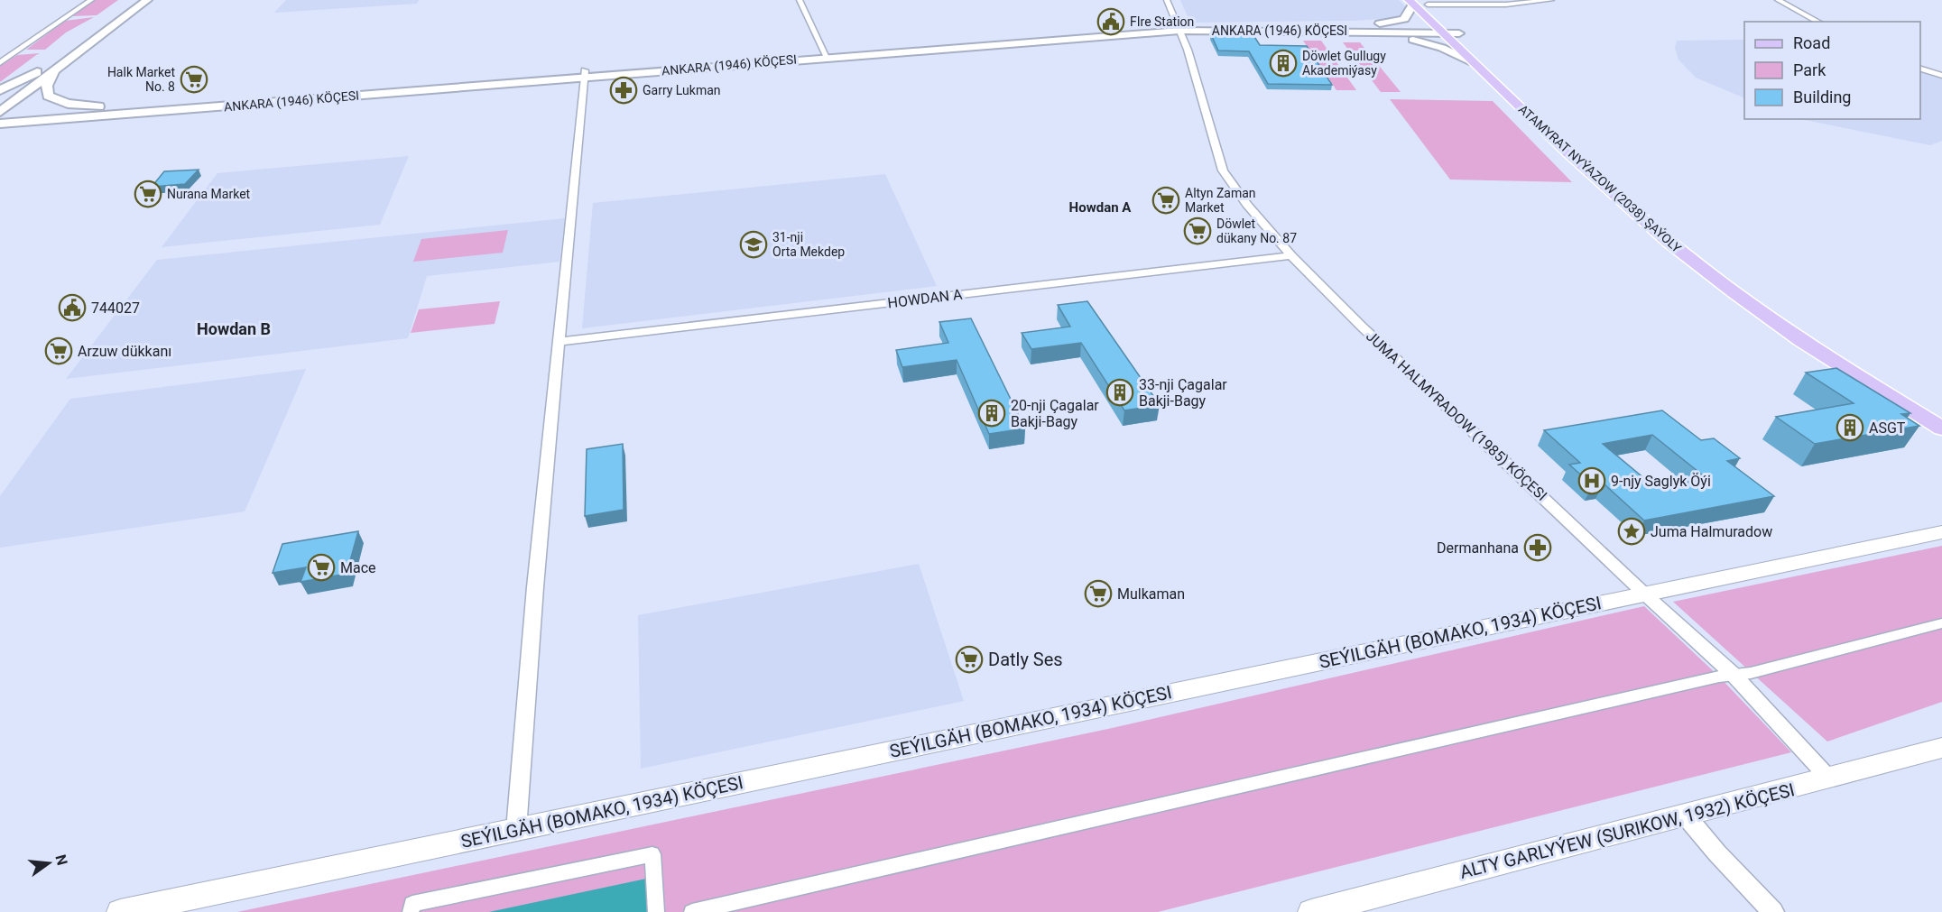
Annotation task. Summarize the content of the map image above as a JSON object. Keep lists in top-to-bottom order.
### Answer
{
  "streets": {
    "main road": ["ANKARA (1946) KÖÇESI", "ATAMYRAT NYÝAZOW (2038) ŞAÝOLY"],
    "street": [
      "HOWDAN A",
      "JUMA HALMYRADOW (1985) KÖÇESI",
      "SEÝILGÄH (BOMAKO, 1934) KÖÇESI",
      "ALTY GARLYÝEW (SURIKOW, 1932) KÖÇESI"
    ]
  },
  "crossings": [
    ["ANKARA (1946) KÖÇESI", "ATAMYRAT NYÝAZOW (2038) ŞAÝOLY"],
    ["ANKARA (1946) KÖÇESI", "JUMA HALMYRADOW (1985) KÖÇESI"],
    ["HOWDAN A", "JUMA HALMYRADOW (1985) KÖÇESI"],
    ["JUMA HALMYRADOW (1985) KÖÇESI", "SEÝILGÄH (BOMAKO, 1934) KÖÇESI"],
    ["JUMA HALMYRADOW (1985) KÖÇESI", "ALTY GARLYÝEW (SURIKOW, 1932) KÖÇESI"]
  ],
  "districts": ["Howdan A", "Howdan B"],
  "places": {
    "public building": ["FIre Station", "744027"],
    "building": [
      "Döwlet Gullugy Akademiýasy",
      "33-nji Çagalar Bakji-Bagy",
      "20-nji Çagalar Bakji-Bagy",
      "ASGT"
    ],
    "supermarket": [
      "Halk Market No. 8",
      "Nurana Market",
      "Altyn Zaman Market",
      "Döwlet dükany No. 87",
      "Arzuw dükkanı",
      "Mace",
      "Mulkaman",
      "Datly Ses"
    ],
    "pharmacy": ["Garry Lukman", "Dermanhana"],
    "school or university": ["31-nji Orta Mekdep"],
    "hospital": ["9-njy Saglyk Öýi"],
    "place": ["Juma Halmuradow"]
  },
  "legend": ["Road", "Park", "Building"],
  "north": "right"
}
